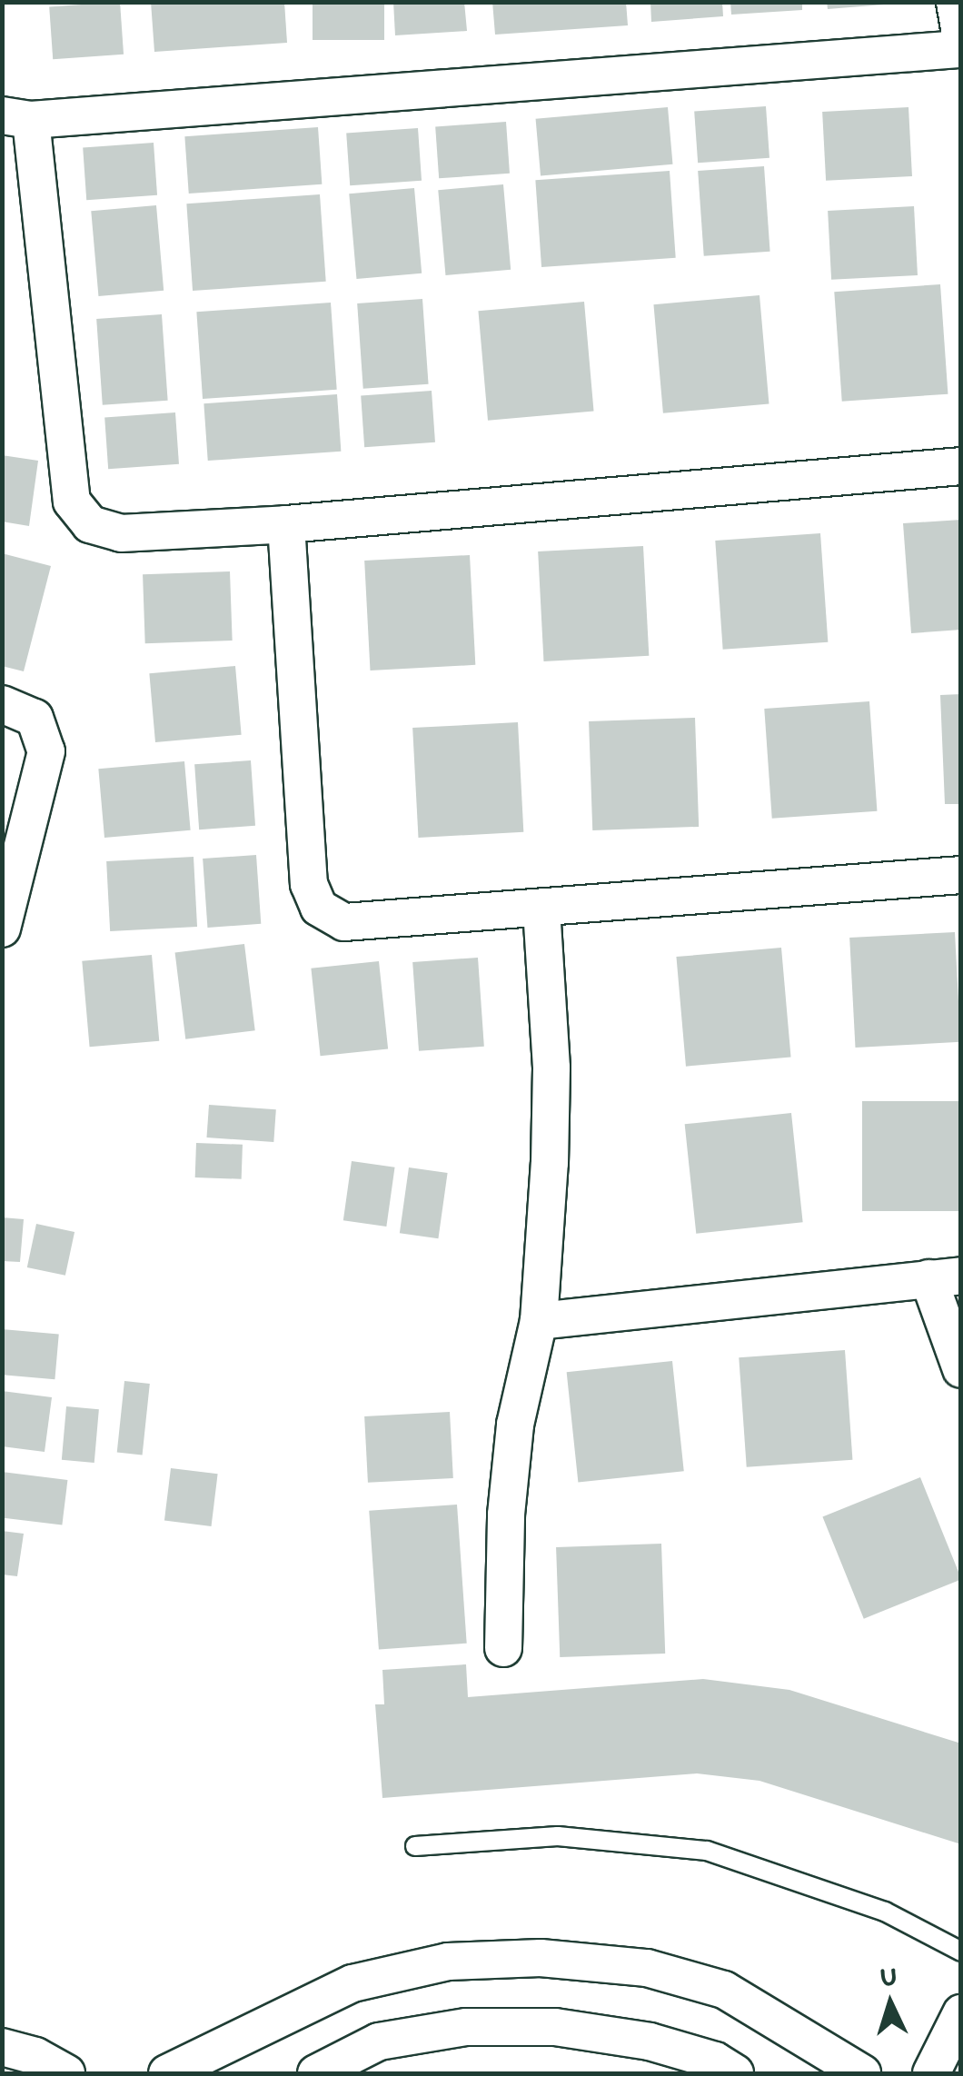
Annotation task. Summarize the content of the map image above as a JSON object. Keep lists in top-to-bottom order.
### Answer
{
  "north": "top"
}
